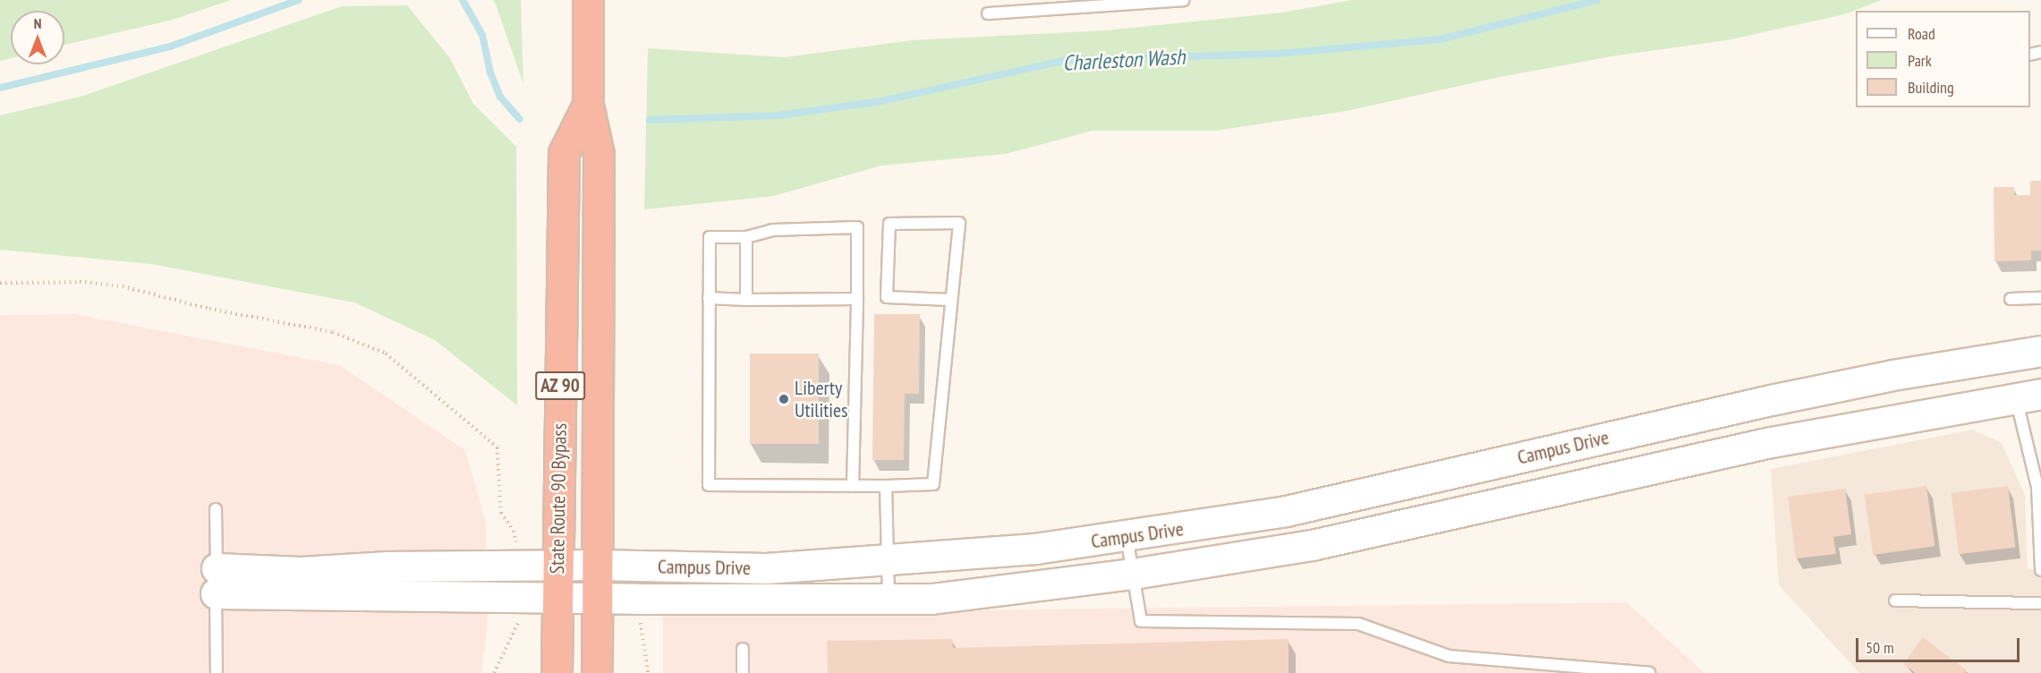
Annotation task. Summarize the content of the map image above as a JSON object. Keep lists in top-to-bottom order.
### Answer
{
  "streets": {
    "highway": ["AZ 90", "State Route 90 Bypass"],
    "street": ["Campus Drive"]
  },
  "crossings": [
    ["Campus Drive", "State Route 90 Bypass"]
  ],
  "water": ["Charleston Wash"],
  "places": ["Liberty Utilities"],
  "legend": ["Road", "Park", "Building"],
  "scale_bar": "50 m",
  "north": "top"
}
